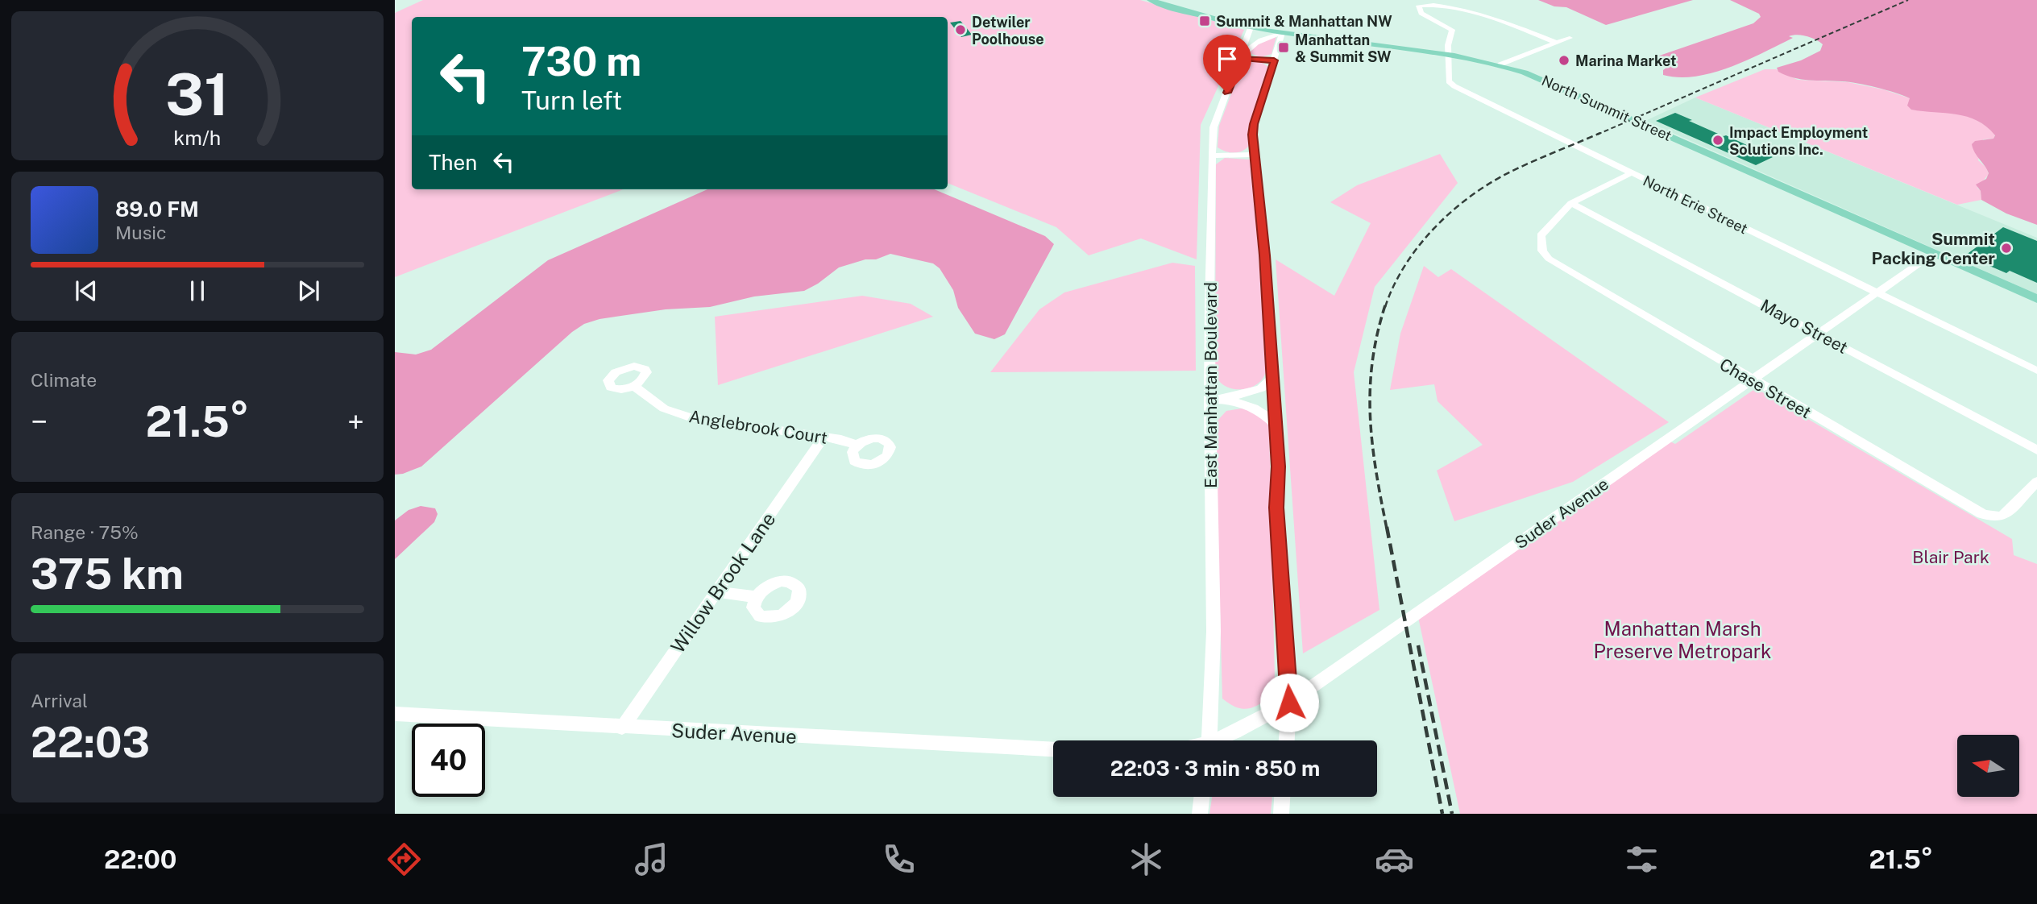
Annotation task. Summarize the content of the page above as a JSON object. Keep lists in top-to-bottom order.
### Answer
{
  "streets": {
    "main road": ["North Summit Street"],
    "street": [
      "North Erie Street",
      "Mayo Street",
      "East Manhattan Boulevard",
      "Chase Street",
      "Anglebrook Court",
      "Suder Avenue",
      "Willow Brook Lane"
    ]
  },
  "crossings": [
    ["North Summit Street", "North Erie Street"],
    ["North Summit Street", "East Manhattan Boulevard"],
    ["North Summit Street", "Suder Avenue"],
    ["North Erie Street", "Suder Avenue"],
    ["Mayo Street", "Chase Street"],
    ["Mayo Street", "Suder Avenue"],
    ["Chase Street", "Suder Avenue"],
    ["Anglebrook Court", "Willow Brook Lane"],
    ["Suder Avenue", "Willow Brook Lane"]
  ],
  "parks": ["Blair Park", "Manhattan Marsh Preserve Metropark"],
  "places": {
    "transit": ["Summit & Manhattan NW", "Manhattan & Summit SW"],
    "other": [
      "Detwiler Poolhouse",
      "Marina Market",
      "Impact Employment Solutions Inc.",
      "Summit Packing Center"
    ]
  },
  "north": "left",
  "page": {
    "turn": ["730 m", "Turn left"],
    "then": "Then",
    "song": ["89.0 FM", "Music"],
    "tile": [
      "Climate",
      ["Range · 75%", "375 km"],
      ["Arrival", "22:03"]
    ],
    "heat": ["−", "21.5°", "+"],
    "limit": "40",
    "trip": "22:03 · 3 min · 850 m",
    "tabs": ["22:00", "21.5°"],
    "gauge": ["31", "km/h"]
  }
}
